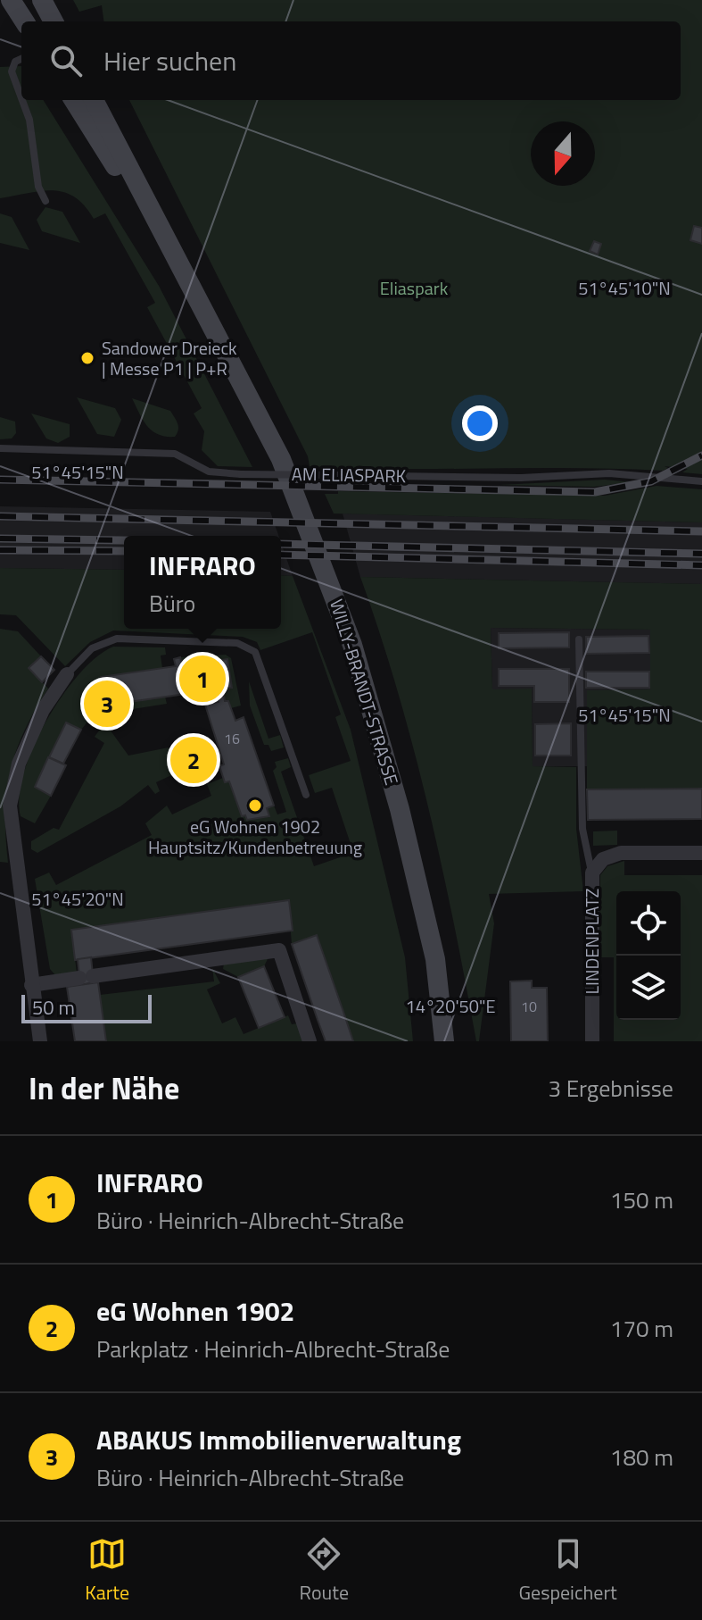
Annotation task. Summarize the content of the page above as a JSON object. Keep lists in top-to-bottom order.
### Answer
{
  "streets": {
    "main road": ["WILLY-BRANDT-STRASSE"],
    "street": ["LINDENPLATZ"],
    "lane": ["AM ELIASPARK"]
  },
  "parks": ["Eliaspark"],
  "places": ["Sandower Dreieck | Messe P1 | P+R", "eG Wohnen 1902 Hauptsitz/Kundenbetreuung"],
  "house_numbers": ["16", "10"],
  "scale_bar": "50 m",
  "north": "bottom",
  "page": {
    "search": "Hier suchen",
    "popup": ["INFRARO", "Büro"],
    "pins": ["1", "3", "2"],
    "scale": "50 m",
    "heading": ["In der Nähe", "3 Ergebnisse"],
    "list": [
      {
        "mark": "1",
        "name": "INFRARO",
        "note": "Büro · Heinrich-Albrecht-Straße",
        "value": "150 m"
      },
      {
        "mark": "2",
        "name": "eG Wohnen 1902",
        "note": "Parkplatz · Heinrich-Albrecht-Straße",
        "value": "170 m"
      },
      {
        "mark": "3",
        "name": "ABAKUS Immobilienverwaltung",
        "note": "Büro · Heinrich-Albrecht-Straße",
        "value": "180 m"
      }
    ],
    "nav": ["Karte", "Route", "Gespeichert"]
  },
  "coordinates": [
    "51°45'10\"N",
    "51°45'15\"N",
    "51°45'20\"N",
    "14°20'50\"E"
  ]
}
